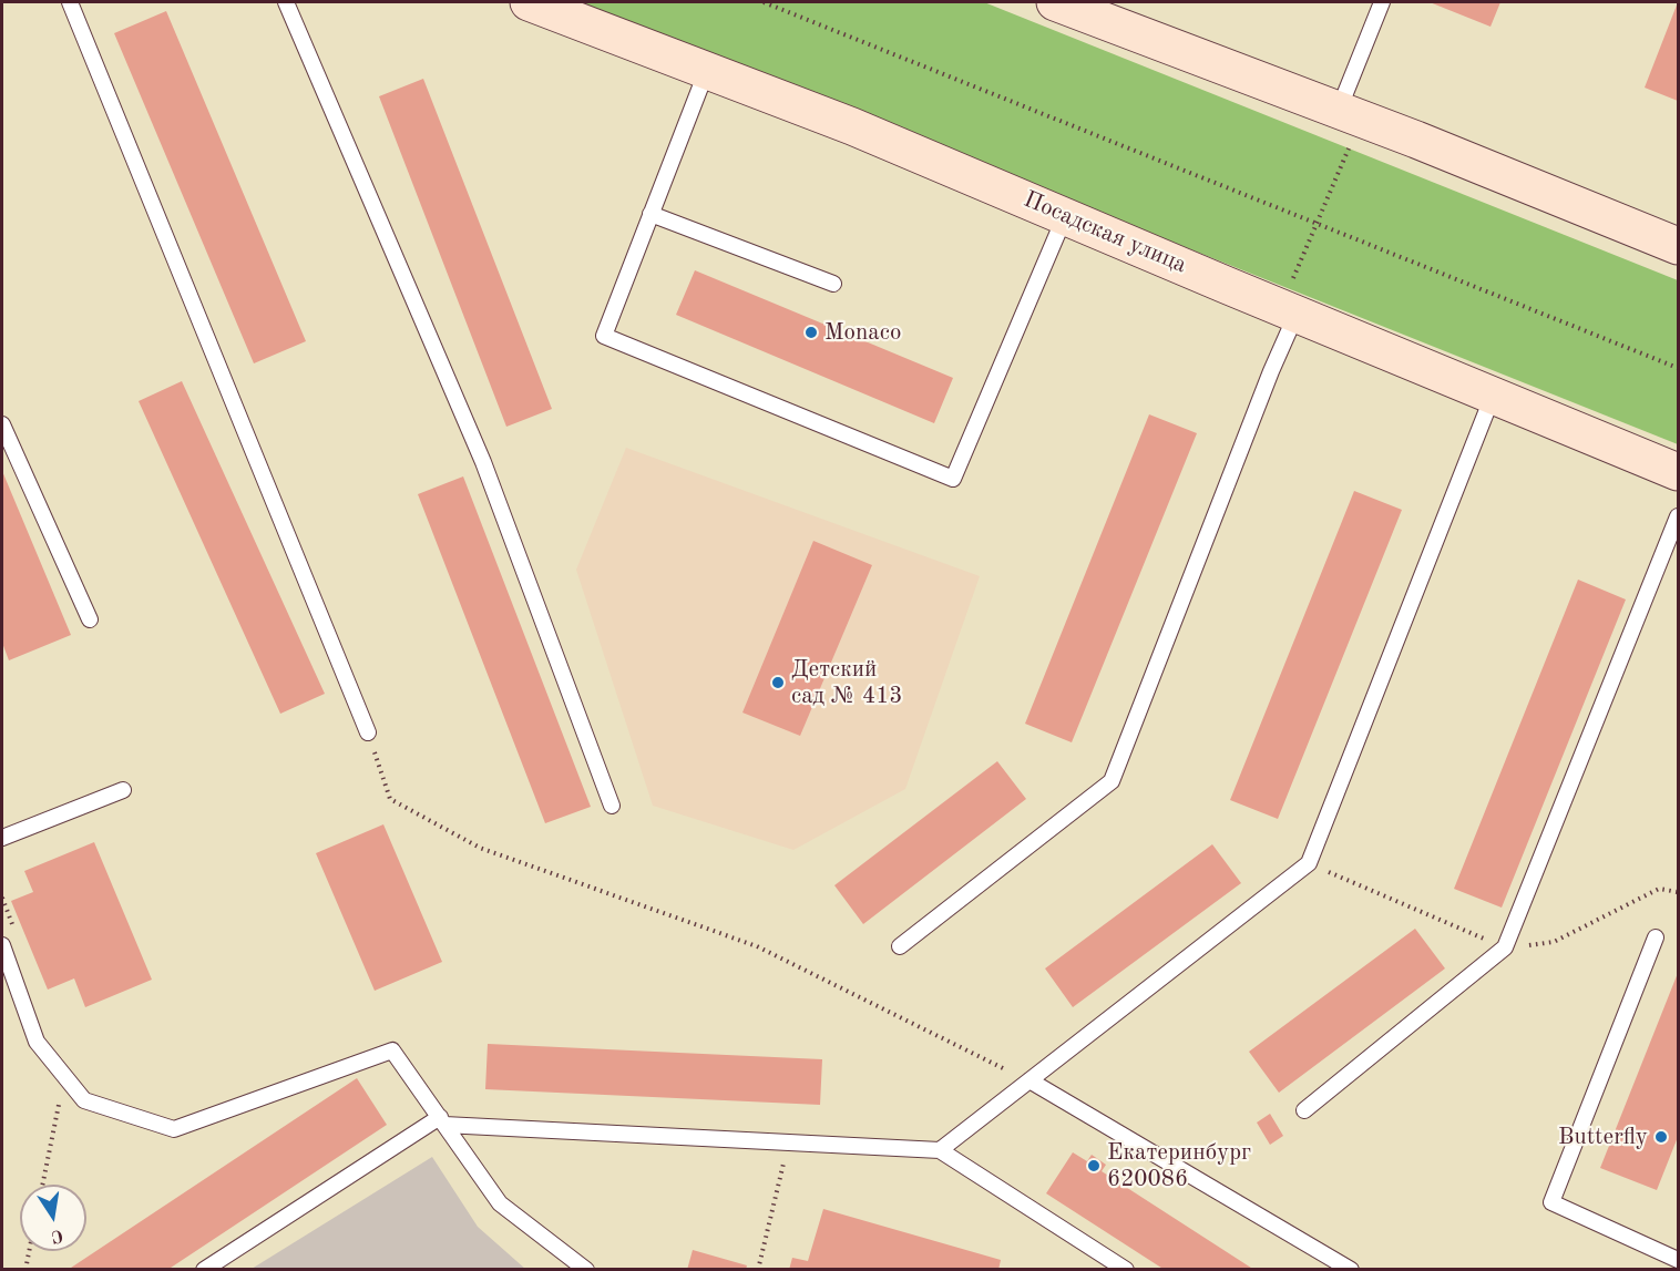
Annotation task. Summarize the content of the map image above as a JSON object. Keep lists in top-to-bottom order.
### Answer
{
  "streets": {
    "street": ["Посадская улица"]
  },
  "places": [
    "Monaco",
    "Детский сад № 413",
    "Butterfly",
    "Екатеринбург 620086"
  ],
  "north": "bottom"
}
